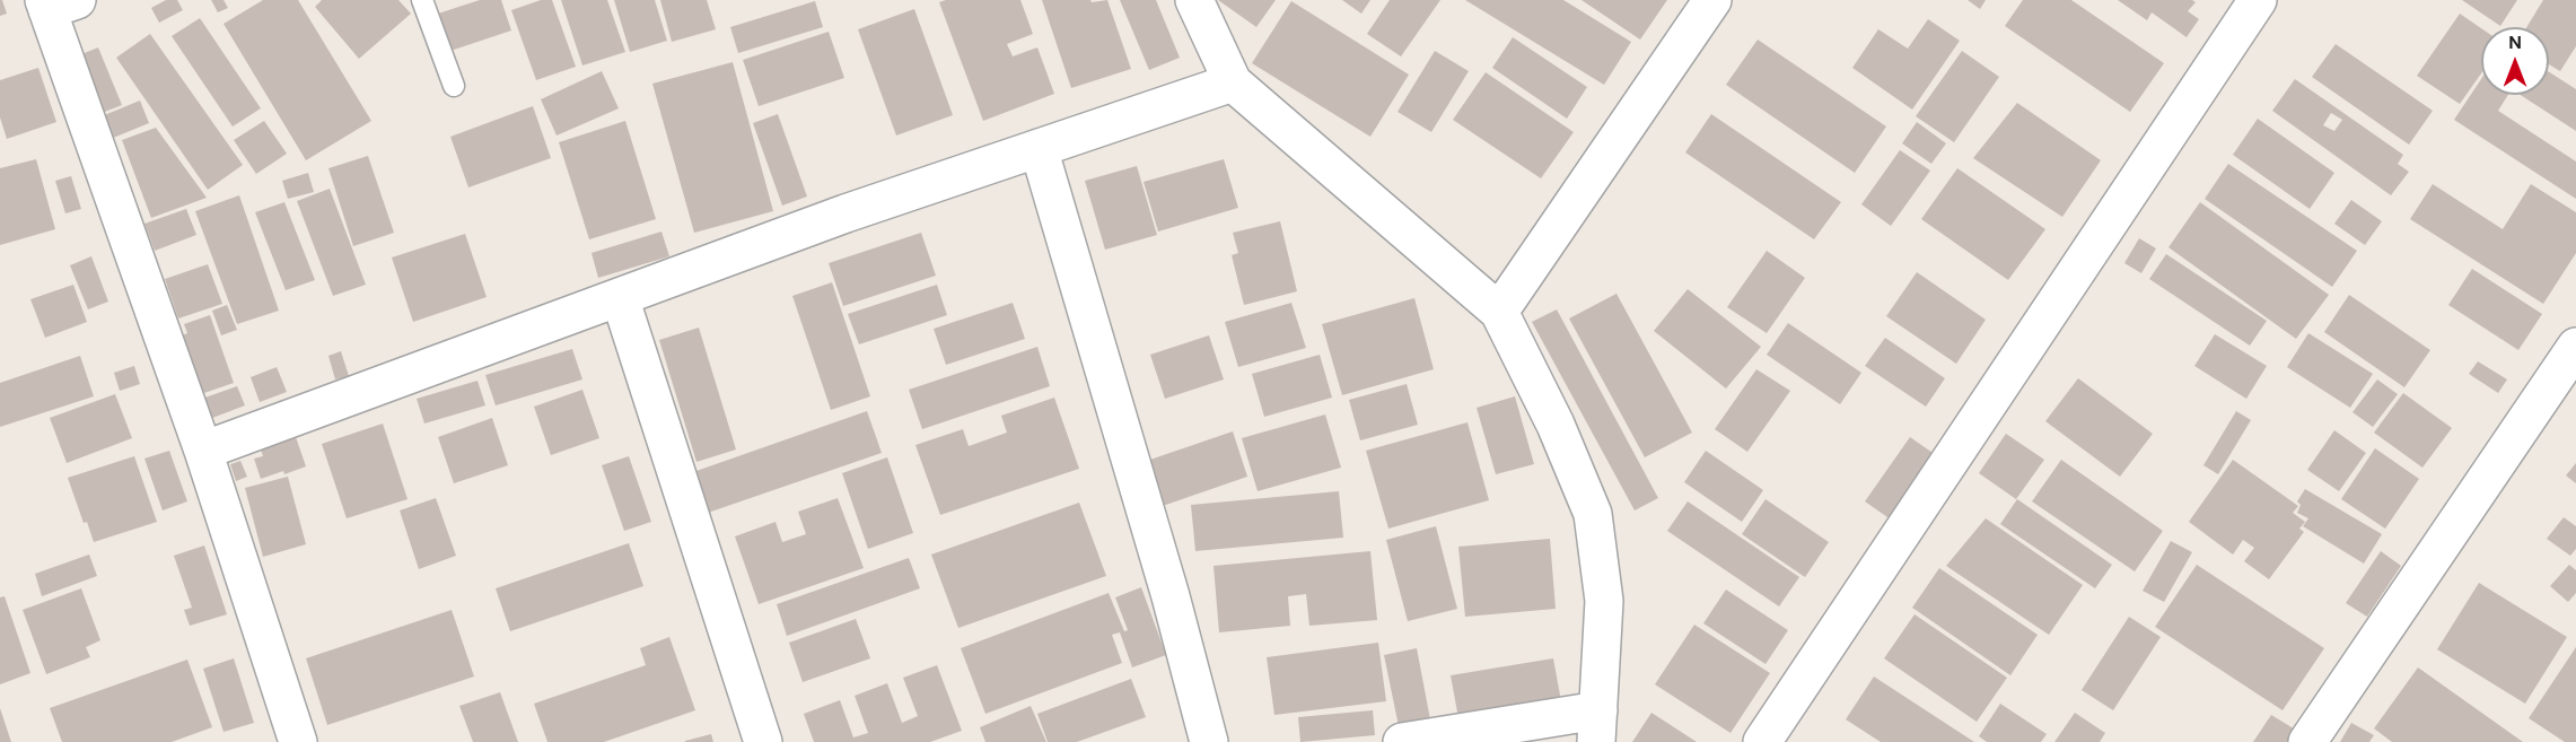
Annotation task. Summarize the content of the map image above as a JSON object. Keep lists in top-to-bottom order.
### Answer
{
  "north": "top"
}
